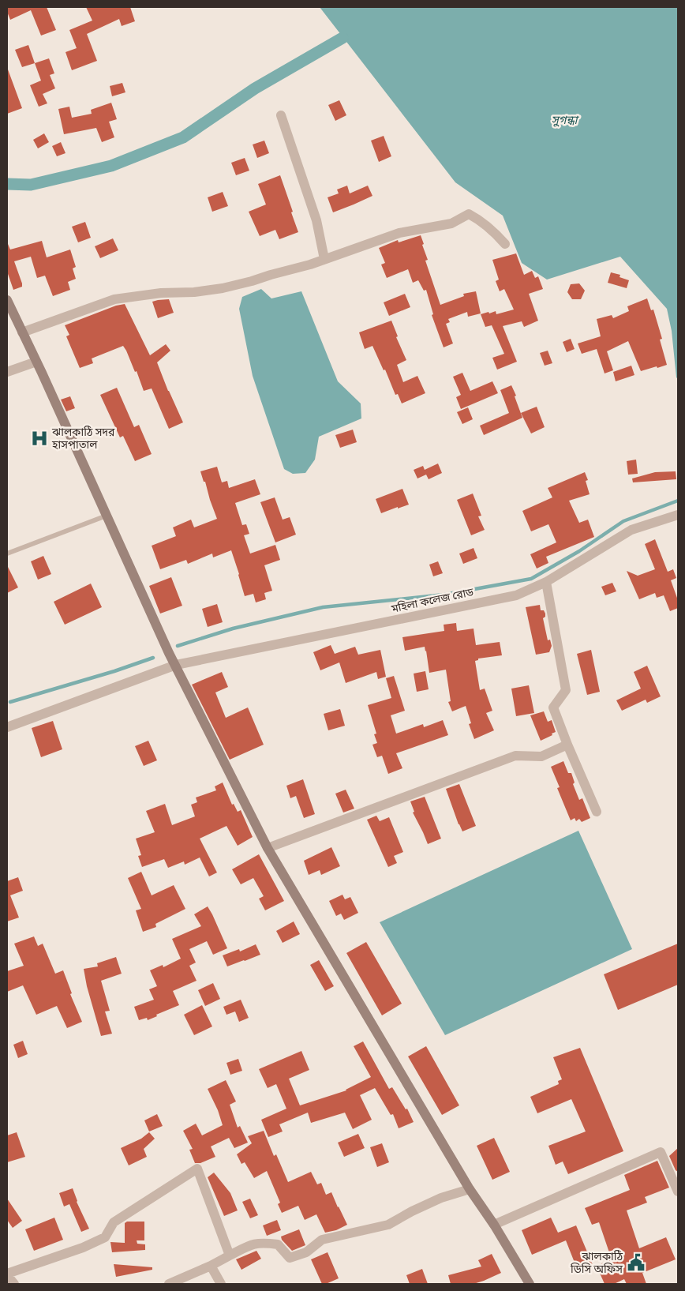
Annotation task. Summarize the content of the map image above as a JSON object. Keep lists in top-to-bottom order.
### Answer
{
  "streets": {
    "street": ["মহিলা কলেজ রোড"]
  },
  "water": ["সুগন্ধা"],
  "places": {
    "hospital": ["ঝালকাঠি সদর হাসপাতাল"],
    "public building": ["ঝালকাঠি ডিসি অফিস"]
  }
}
